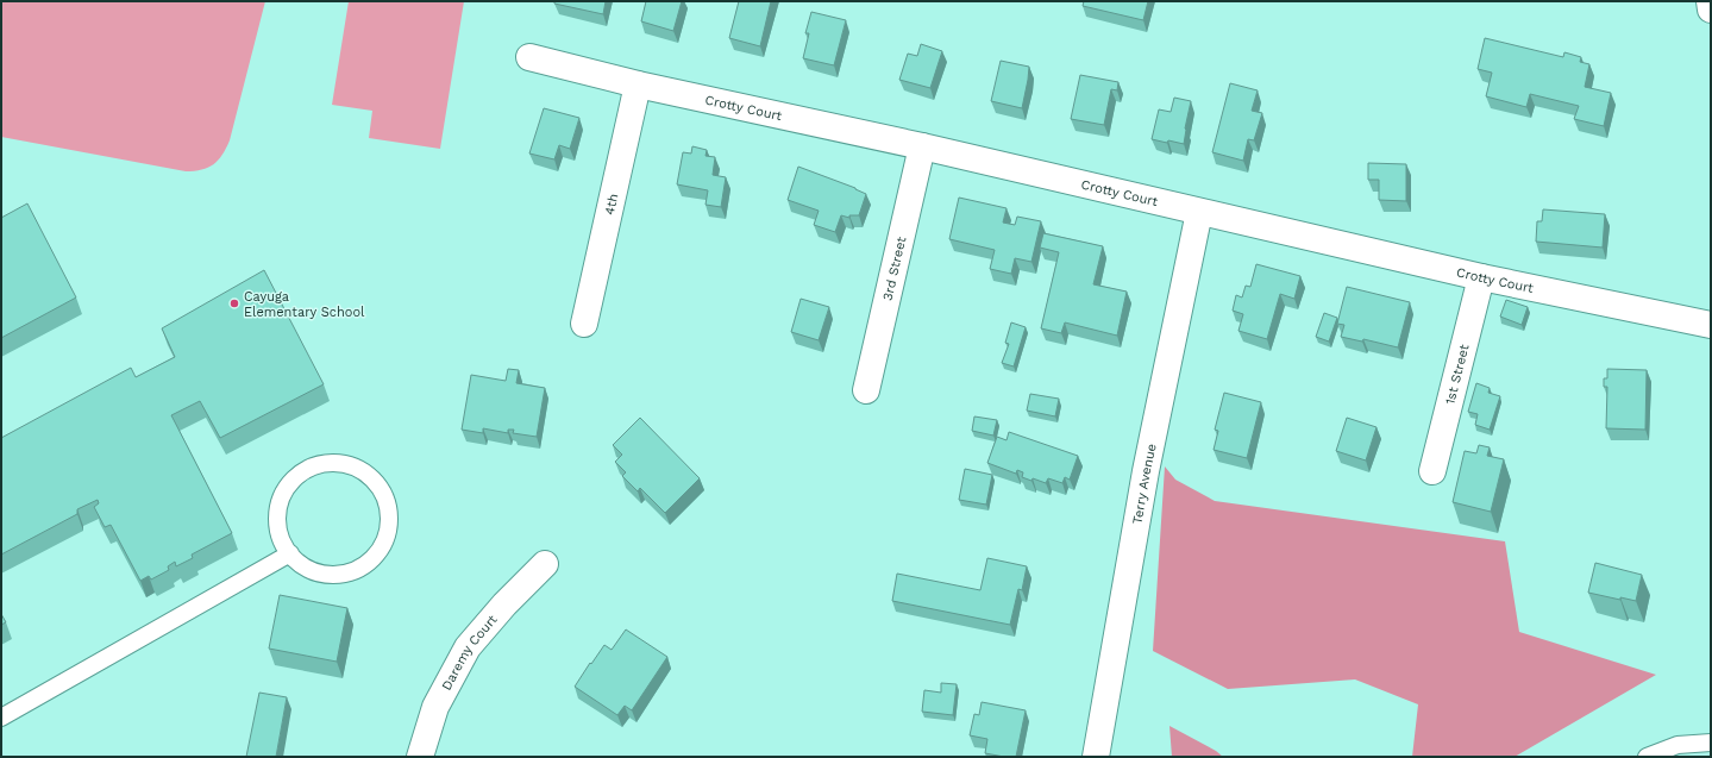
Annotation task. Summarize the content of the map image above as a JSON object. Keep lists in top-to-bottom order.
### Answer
{
  "streets": {
    "street": [
      "Crotty Court",
      "4th",
      "3rd Street",
      "1st Street",
      "Terry Avenue",
      "Daremy Court"
    ]
  },
  "crossings": [
    ["Crotty Court", "4th"],
    ["Crotty Court", "3rd Street"],
    ["Crotty Court", "1st Street"],
    ["Crotty Court", "Terry Avenue"]
  ],
  "places": ["Cayuga Elementary School"]
}
